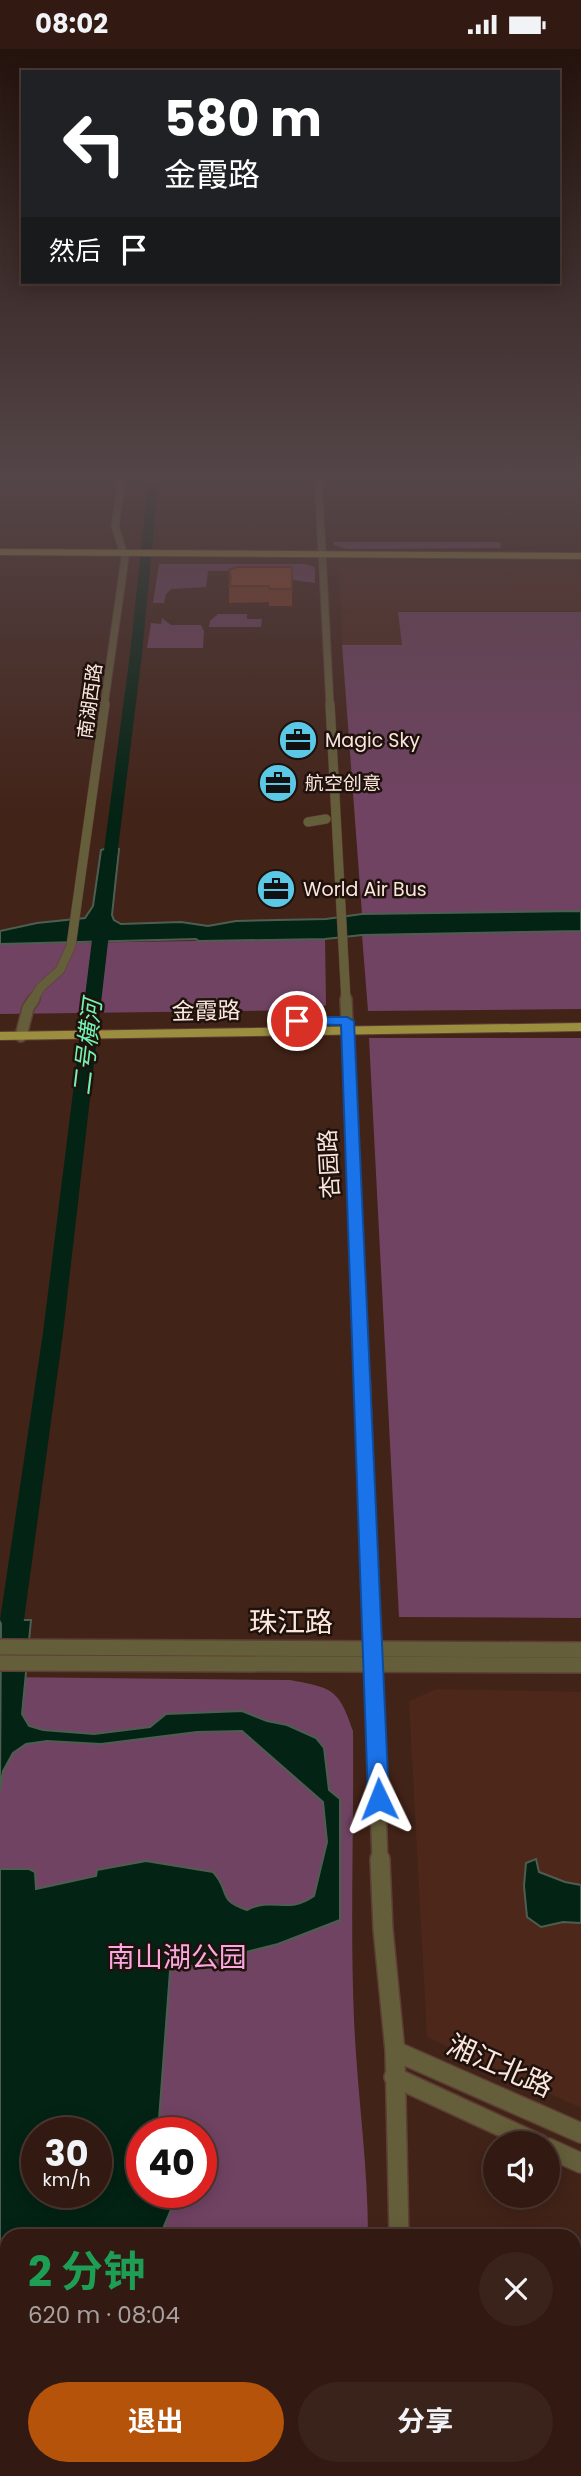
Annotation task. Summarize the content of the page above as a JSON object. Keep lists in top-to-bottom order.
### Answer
{
  "streets": {
    "main road": ["金霞路"],
    "street": [
      "南湖西路",
      "杏园路",
      "珠江路",
      "湘江北路"
    ]
  },
  "crossings": [
    ["金霞路", "杏园路"],
    ["杏园路", "珠江路"],
    ["杏园路", "湘江北路"]
  ],
  "water": ["二号横河"],
  "parks": ["南山湖公园"],
  "places": {
    "office": ["Magic Sky", "航空创意", "World Air Bus"]
  },
  "page": {
    "status": "08:02",
    "turn": ["580 m", "金霞路"],
    "then": "然后",
    "speed": "30 km/h",
    "limit": "40",
    "heading": ["2 分钟", "620 m · 08:04"],
    "buttons": ["退出", "分享"]
  }
}
